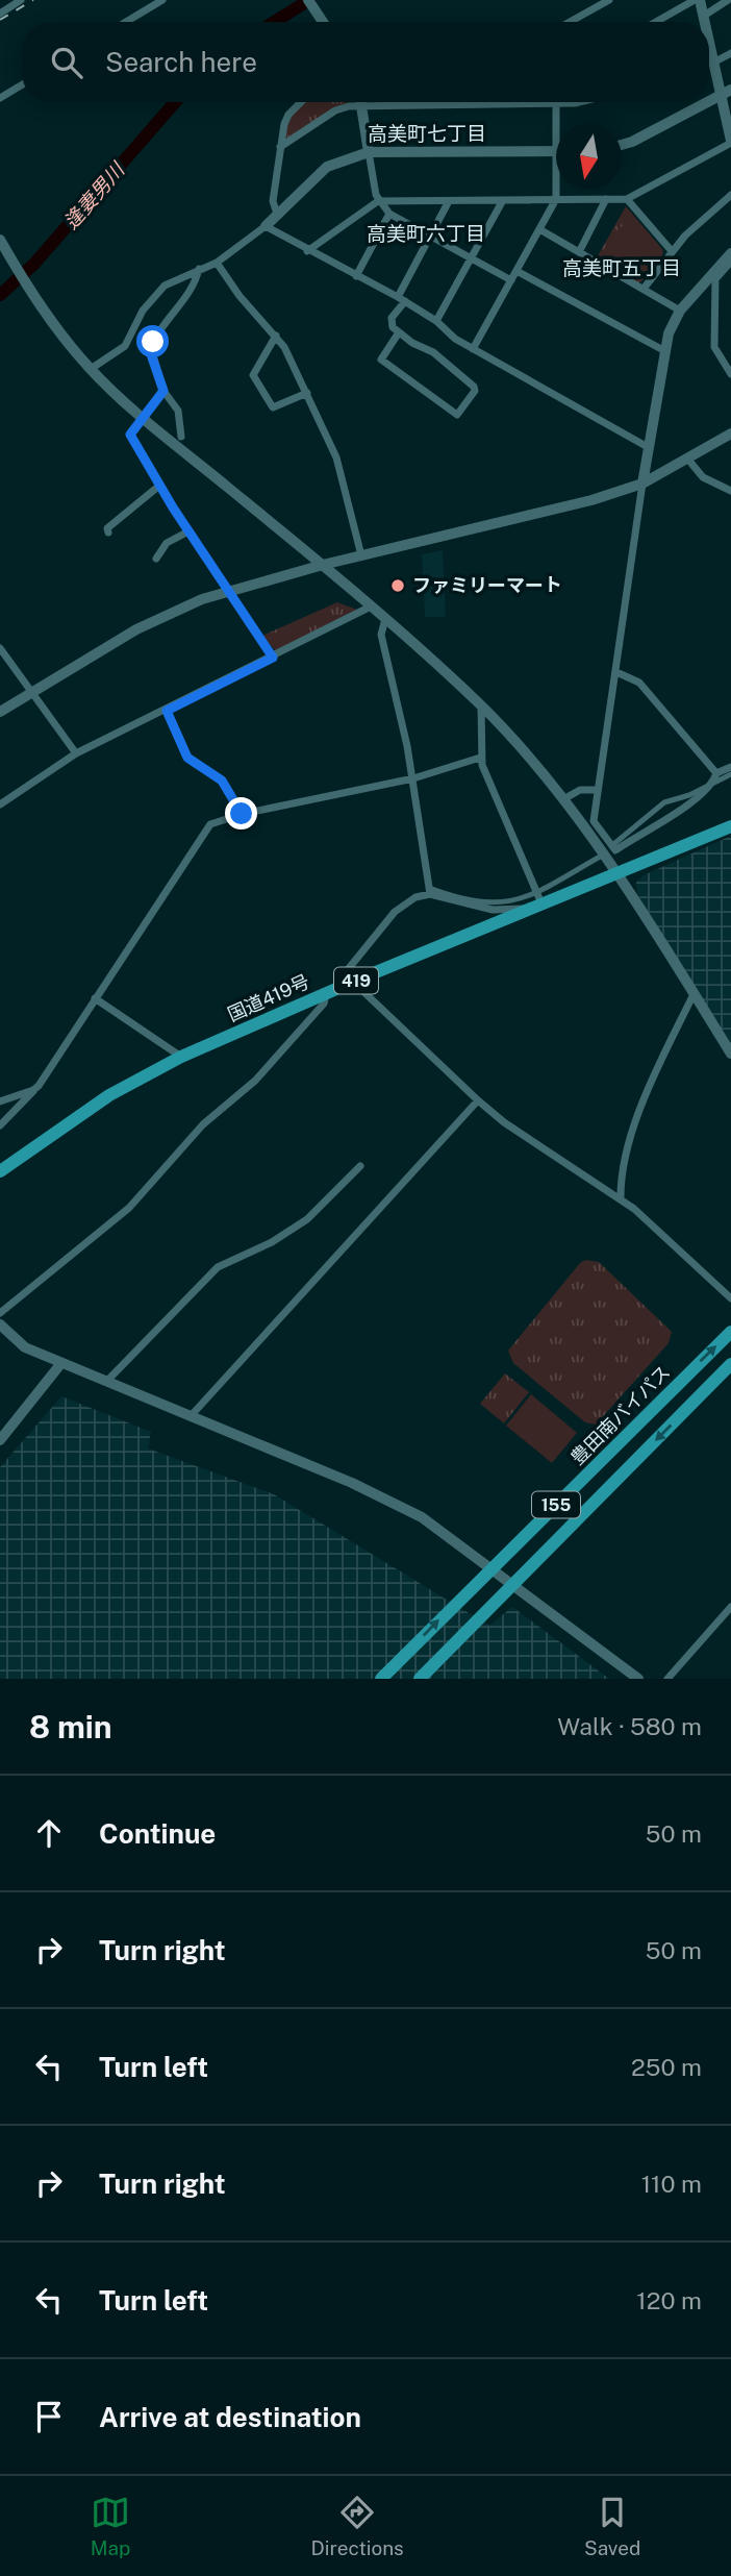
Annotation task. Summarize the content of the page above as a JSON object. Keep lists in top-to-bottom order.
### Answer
{
  "streets": {
    "highway": [
      "419",
      "国道419号",
      "豊田南バイパス",
      "155"
    ]
  },
  "districts": ["高美町七丁目", "高美町六丁目", "高美町五丁目"],
  "water": ["逢妻男川"],
  "places": ["ファミリーマート"],
  "north": "bottom",
  "page": {
    "search": "Search here",
    "heading": ["8 min", "Walk · 580 m"],
    "list": [
      ["Continue", "50 m"],
      ["Turn right", "50 m"],
      ["Turn left", "250 m"],
      ["Turn right", "110 m"],
      ["Turn left", "120 m"],
      "Arrive at destination"
    ],
    "nav": ["Map", "Directions", "Saved"]
  }
}
